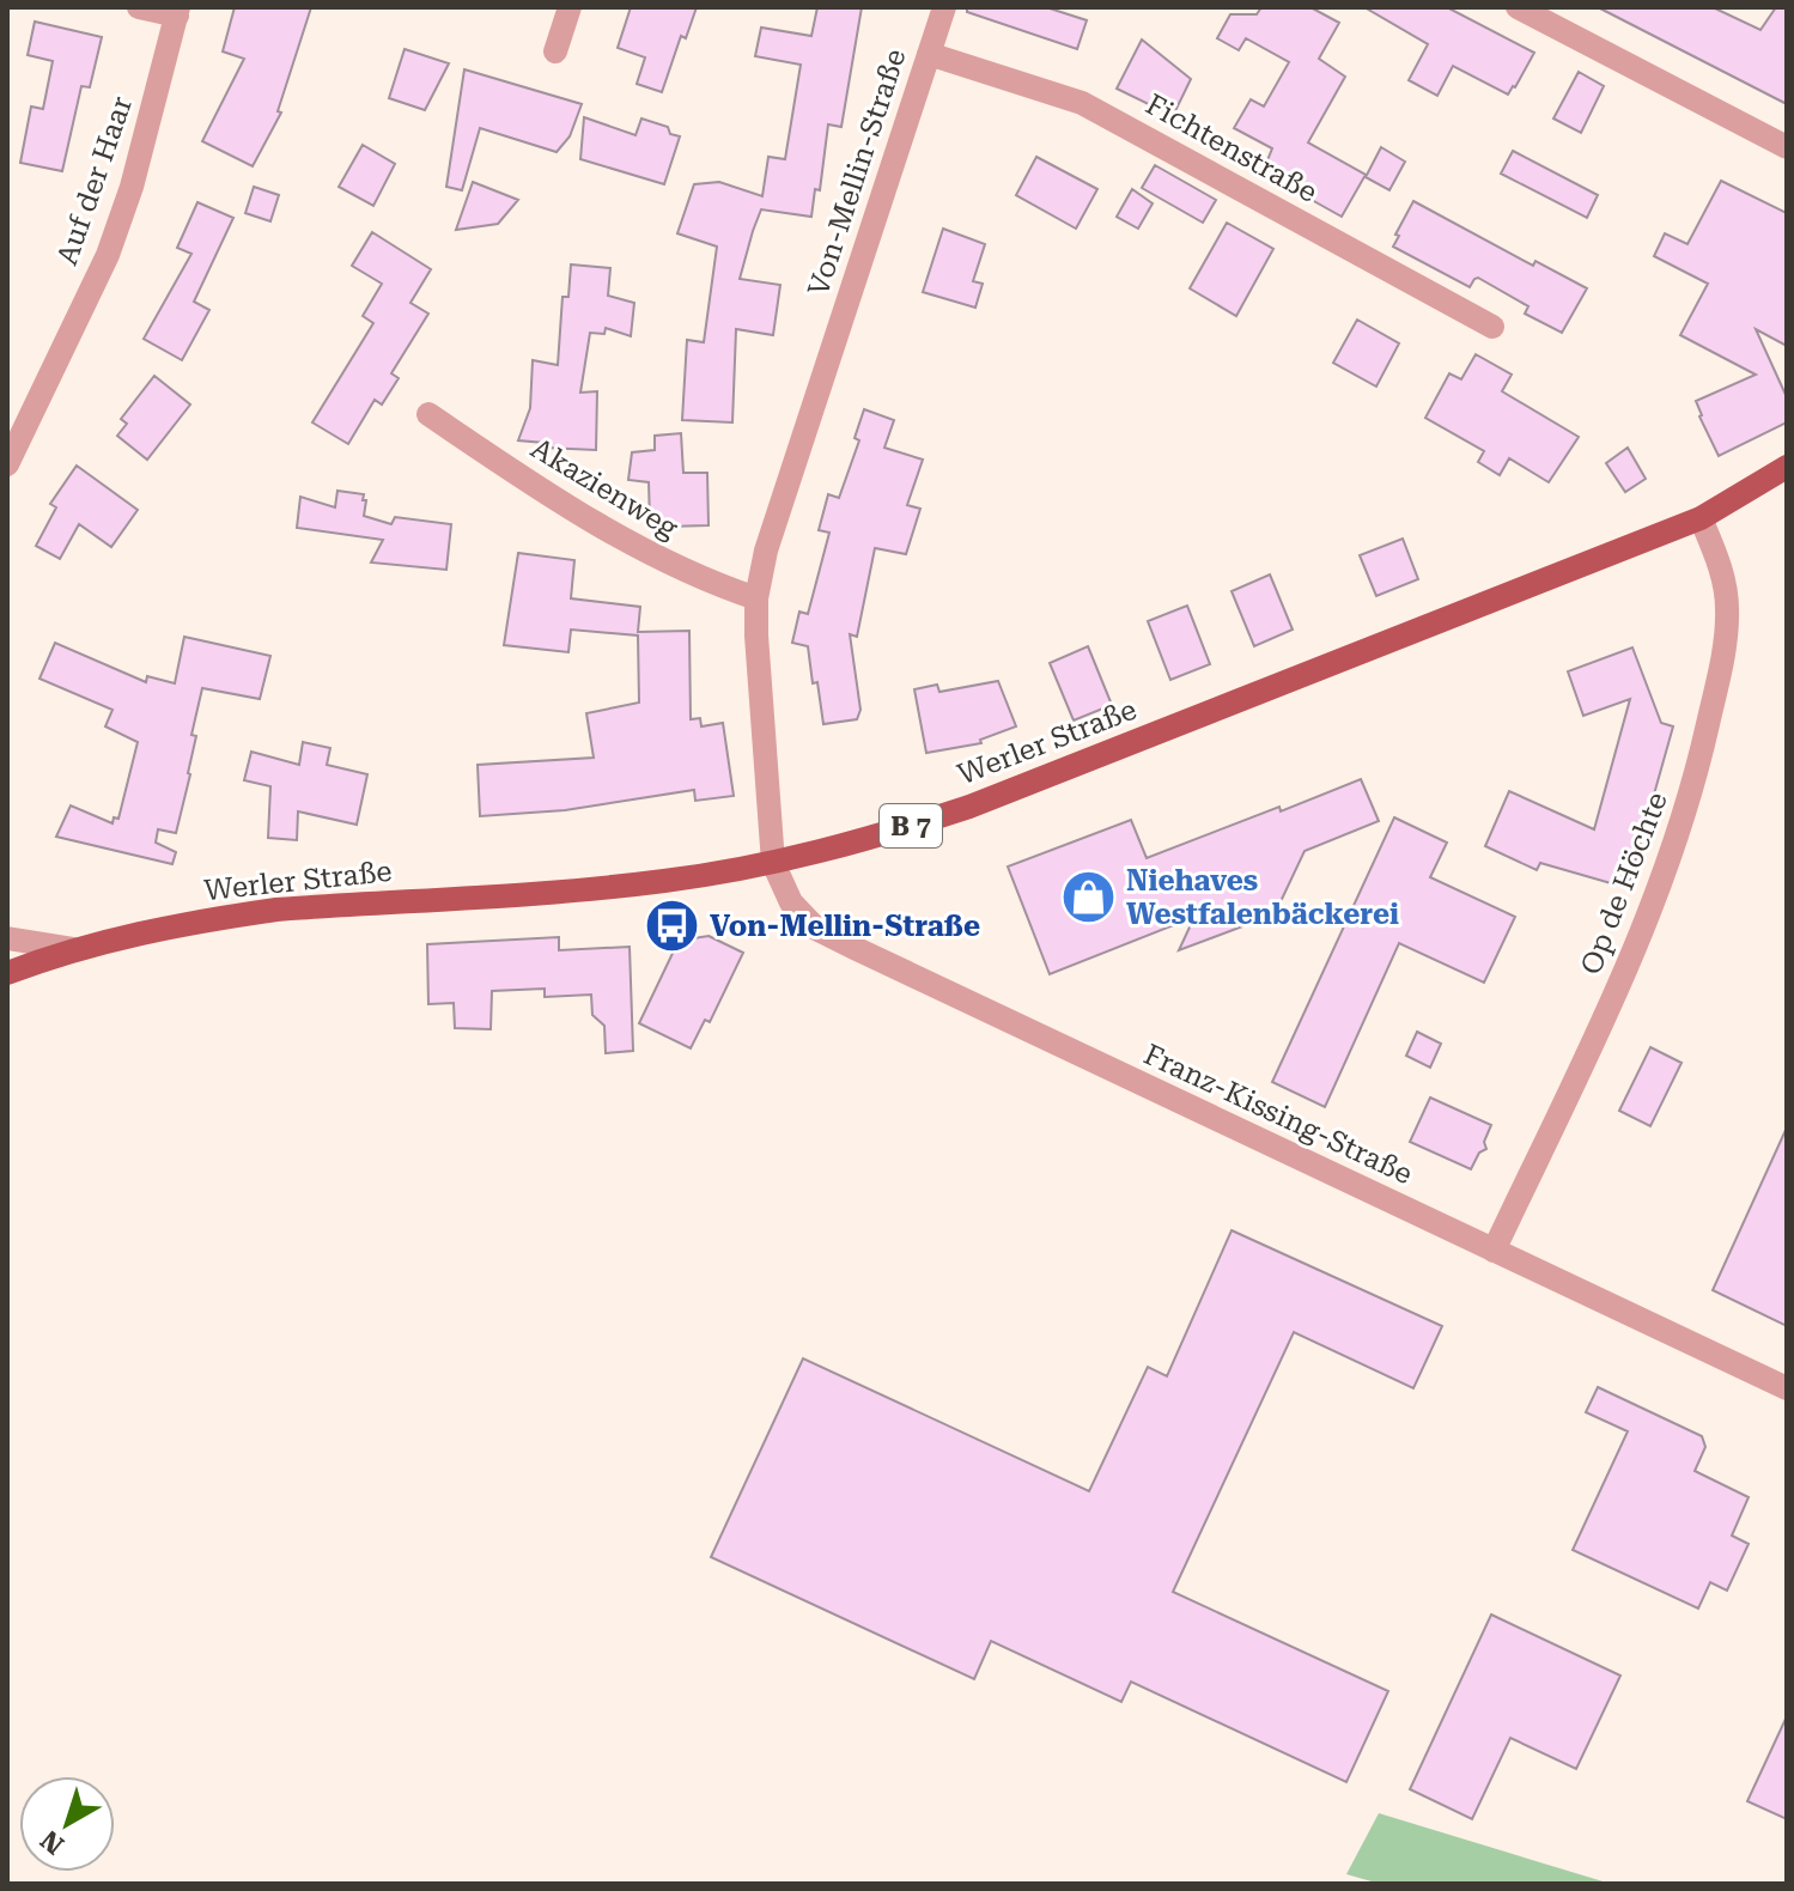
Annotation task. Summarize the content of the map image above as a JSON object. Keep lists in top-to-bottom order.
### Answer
{
  "streets": {
    "main road": ["Werler Straße", "B 7"],
    "street": [
      "Fichtenstraße",
      "Von-Mellin-Straße",
      "Auf der Haar",
      "Akazienweg",
      "Op de Höchte",
      "Franz-Kissing-Straße"
    ]
  },
  "crossings": [
    ["Fichtenstraße", "Von-Mellin-Straße"],
    ["Von-Mellin-Straße", "Akazienweg"],
    ["Von-Mellin-Straße", "Werler Straße"],
    ["Von-Mellin-Straße", "Franz-Kissing-Straße"],
    ["Werler Straße", "Op de Höchte"],
    ["Werler Straße", "Franz-Kissing-Straße"],
    ["Op de Höchte", "Franz-Kissing-Straße"]
  ],
  "places": {
    "shop": ["Niehaves Westfalenbäckerei"],
    "bus stop": ["Von-Mellin-Straße"]
  },
  "north": "bottom left"
}
